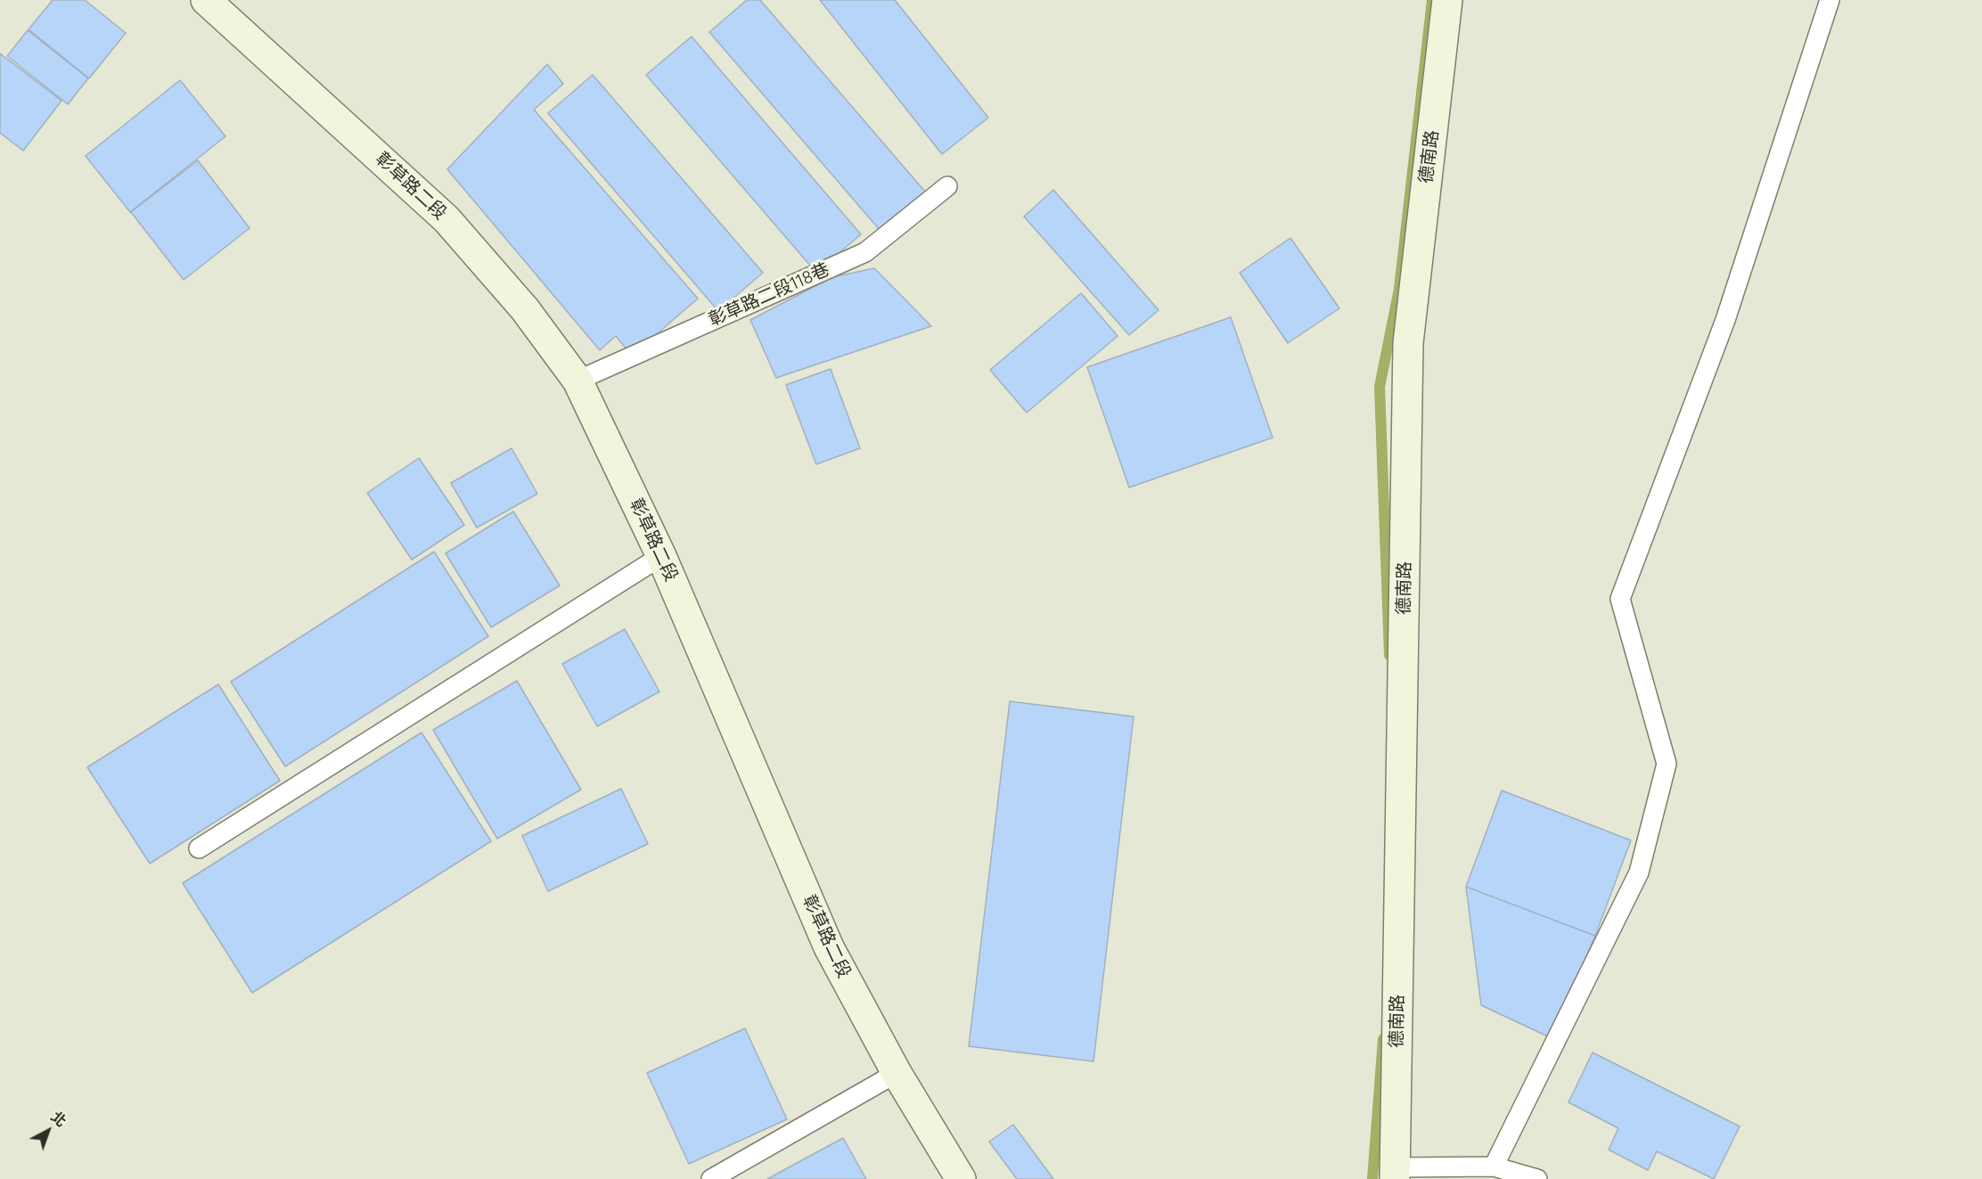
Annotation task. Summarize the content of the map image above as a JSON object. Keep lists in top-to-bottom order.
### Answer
{
  "streets": {
    "street": ["德南路", "彰草路二段"],
    "lane": ["彰草路二段118巷"]
  },
  "crossings": [
    ["彰草路二段", "彰草路二段118巷"]
  ],
  "north": "top right"
}
